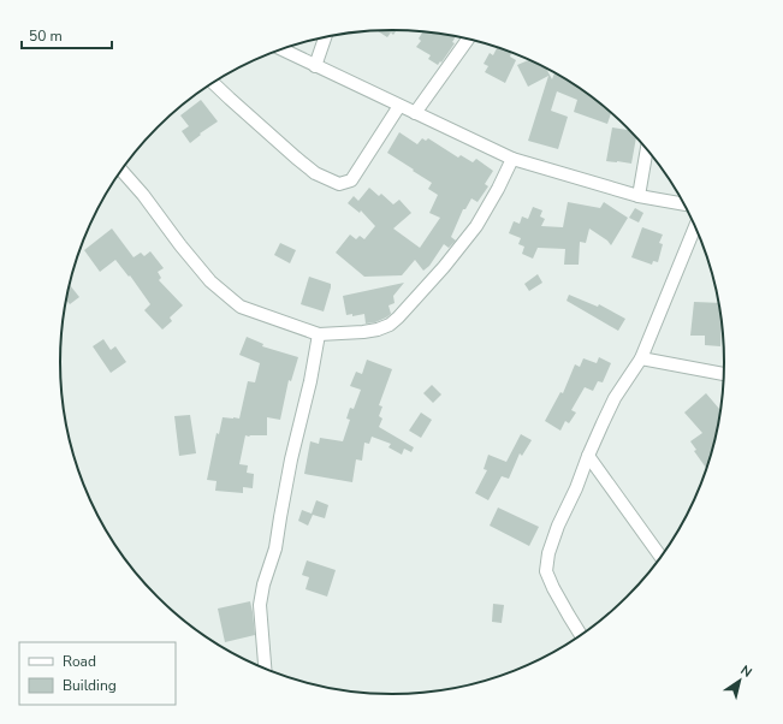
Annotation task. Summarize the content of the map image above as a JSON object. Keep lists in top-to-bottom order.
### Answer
{
  "legend": ["Road", "Building"],
  "scale_bar": "50 m",
  "north": "top right"
}
